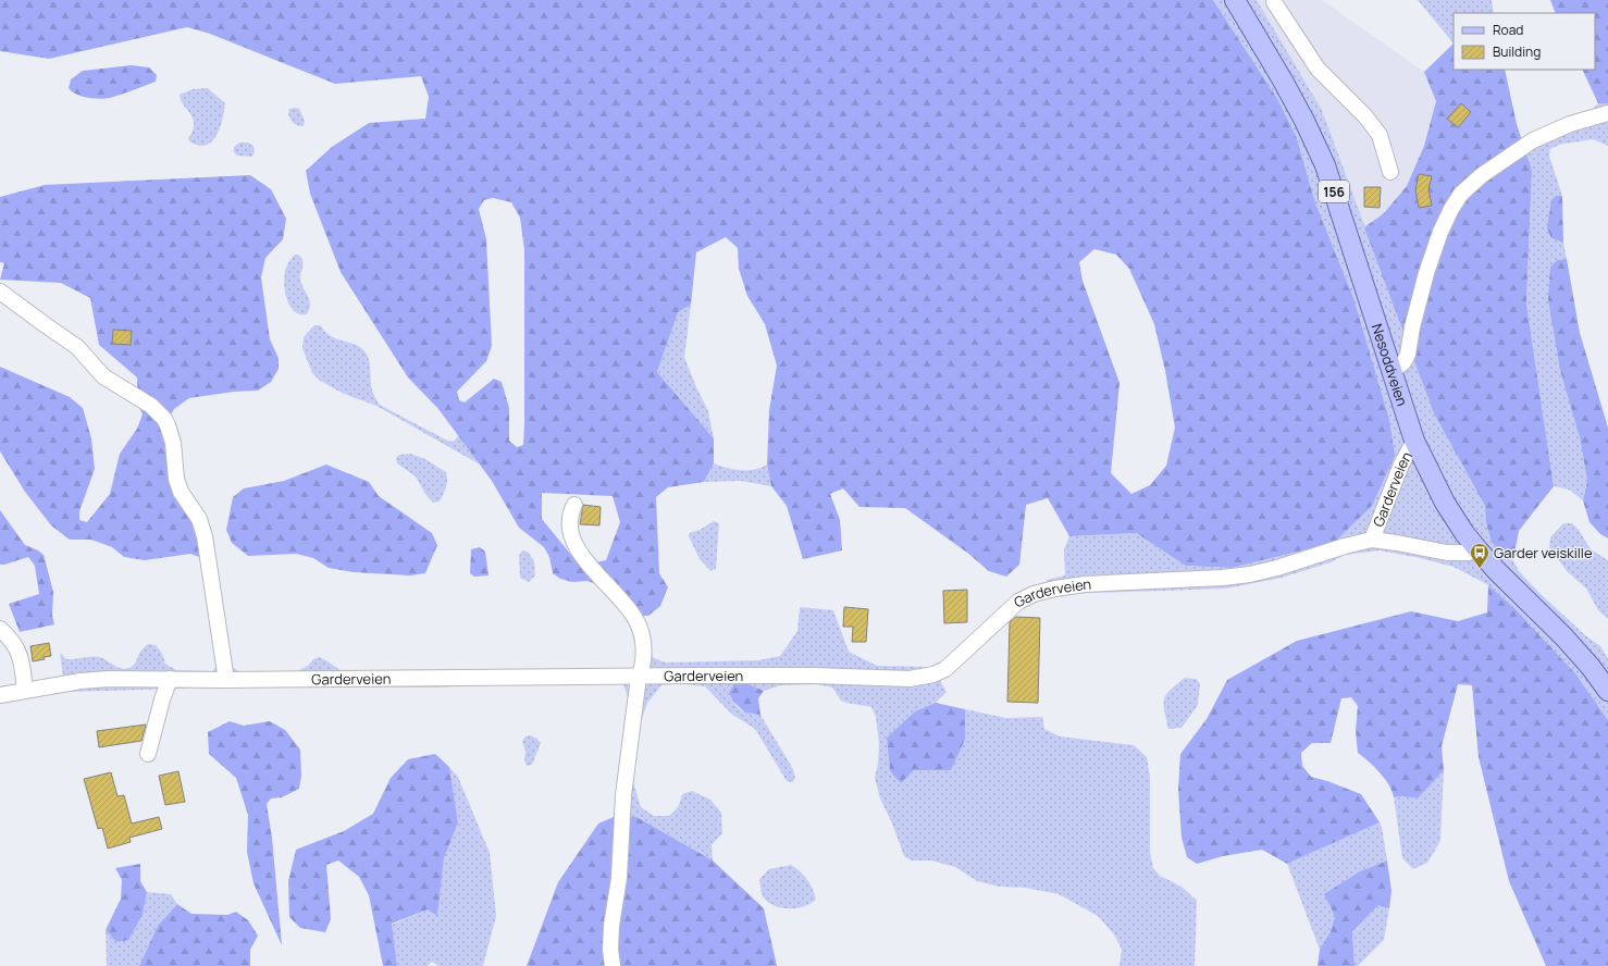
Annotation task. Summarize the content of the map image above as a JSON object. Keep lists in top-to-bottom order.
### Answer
{
  "streets": {
    "main road": ["156", "Nesoddveien"],
    "street": ["Garderveien"]
  },
  "crossings": [
    ["Nesoddveien", "Garderveien"]
  ],
  "places": {
    "bus stop": ["Garder veiskille"]
  },
  "legend": ["Road", "Building"]
}
